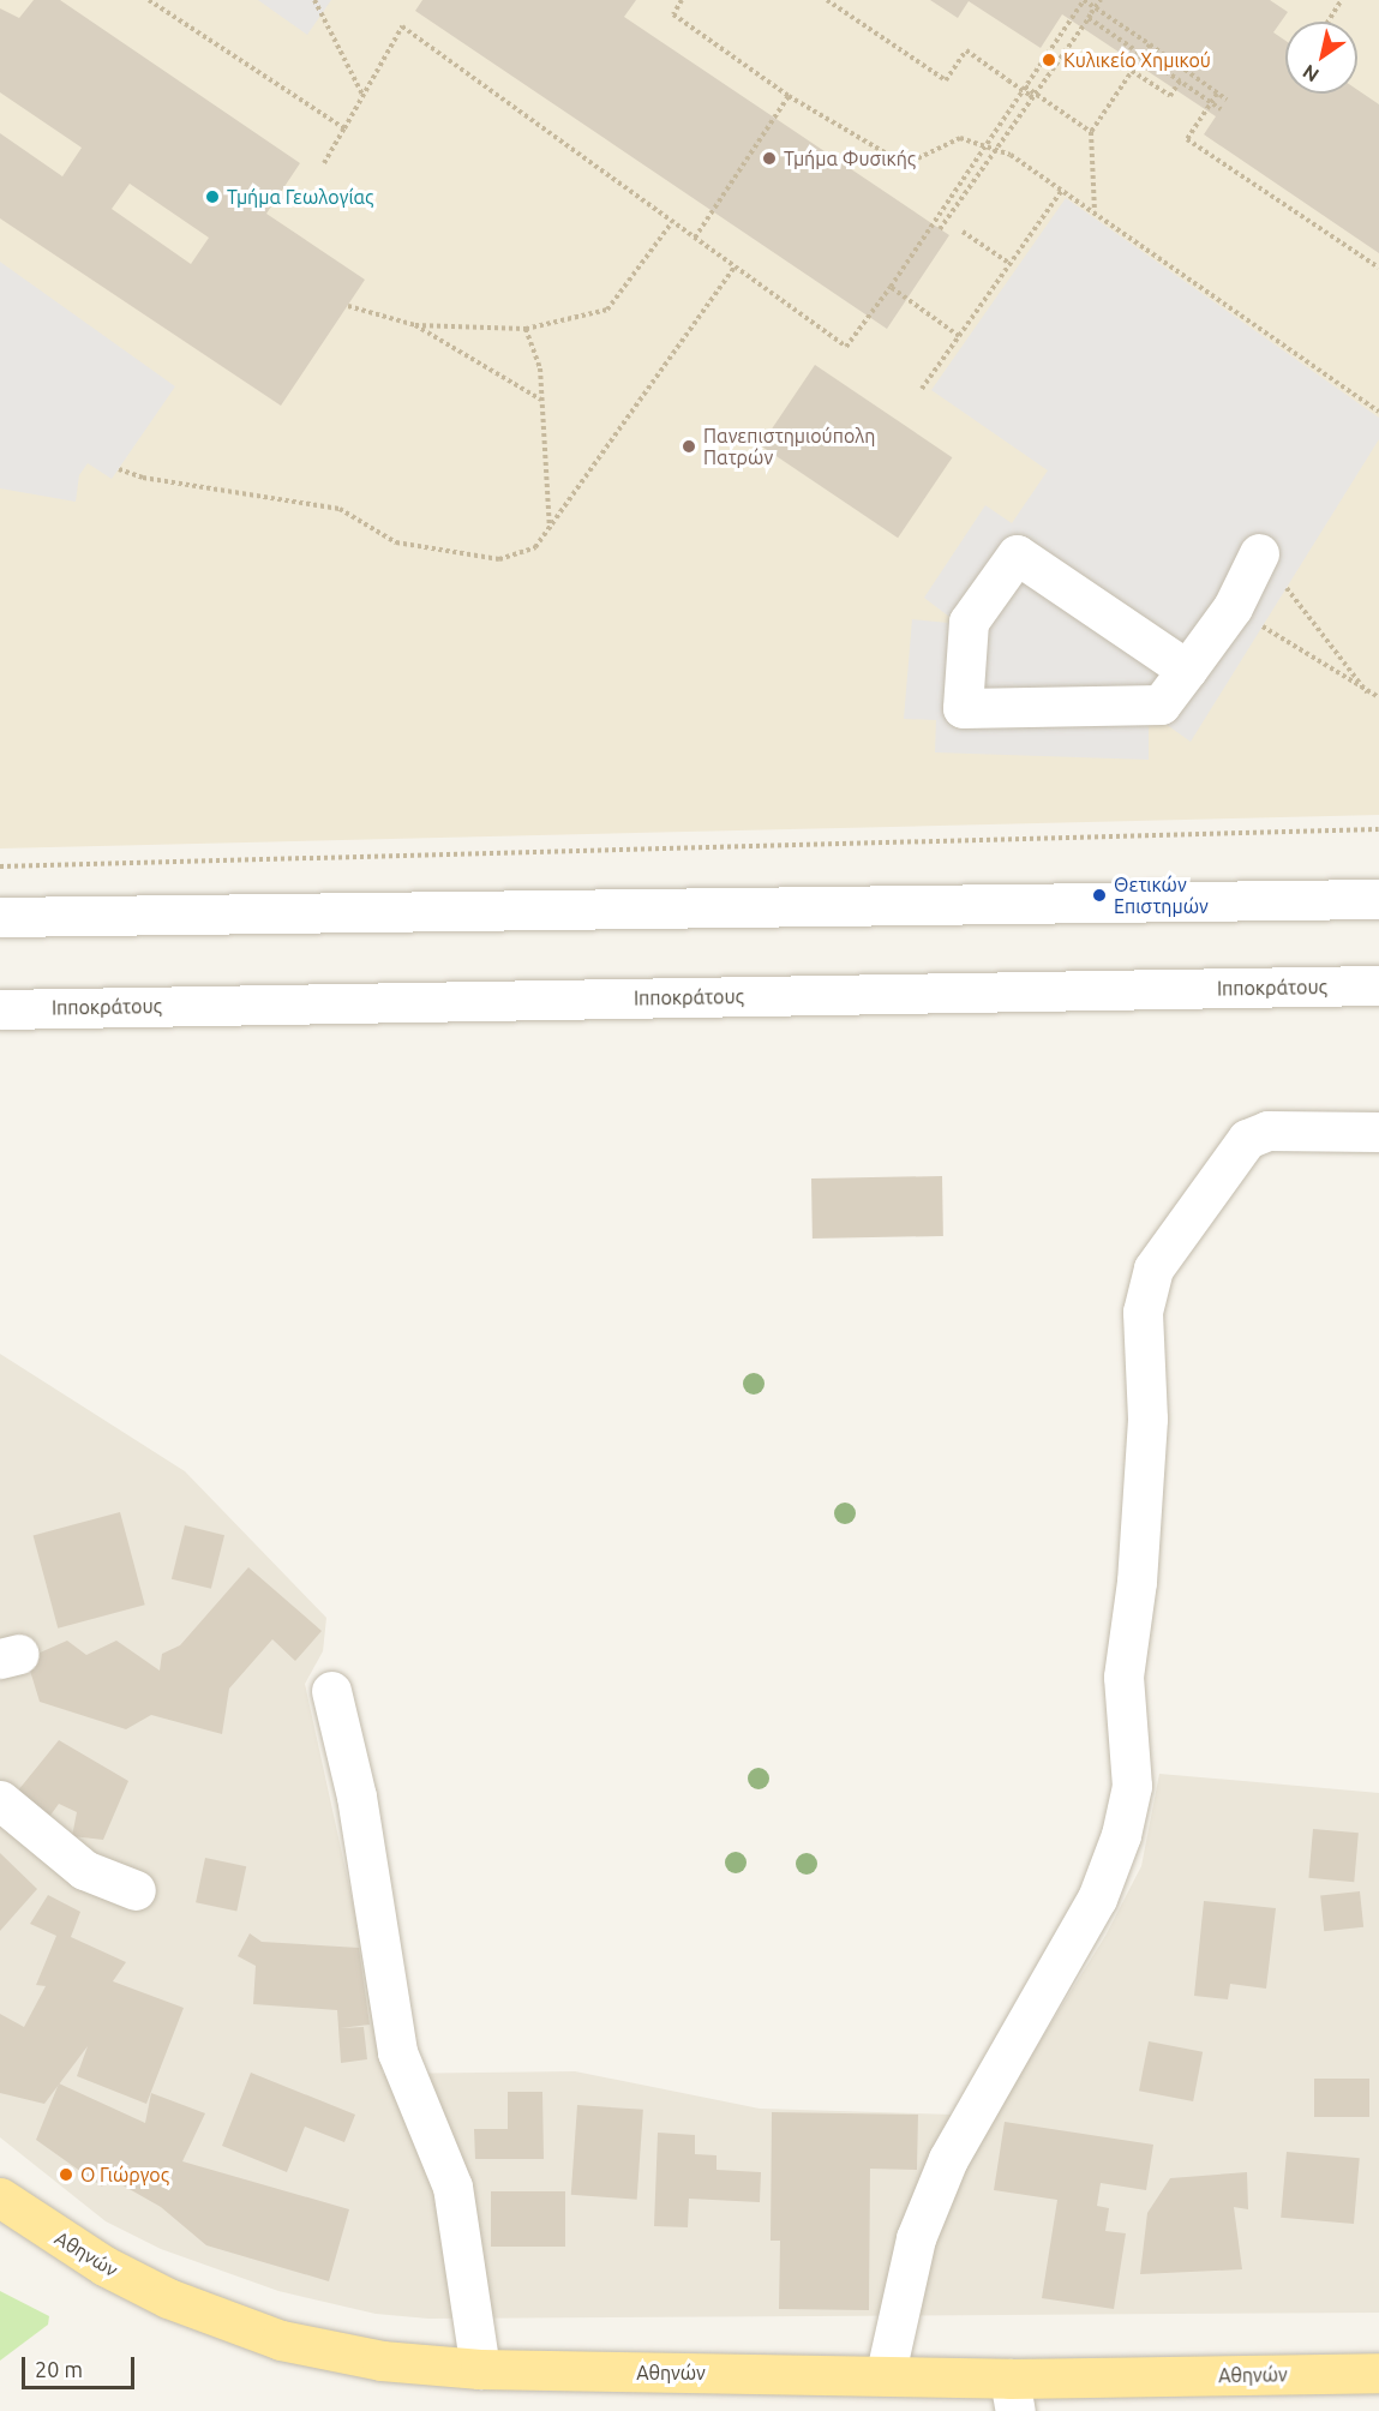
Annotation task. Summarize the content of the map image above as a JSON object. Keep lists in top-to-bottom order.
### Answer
{
  "streets": {
    "main road": ["Αθηνών"],
    "street": ["Ιπποκράτους"]
  },
  "places": [
    "Κυλικείο Χημικού",
    "Τμήμα Φυσικής",
    "Τμήμα Γεωλογίας",
    "Πανεπιστημιούπολη Πατρών",
    "Θετικών Επιστημών",
    "Ο Γιώργος"
  ],
  "scale_bar": "20 m",
  "north": "bottom left"
}
